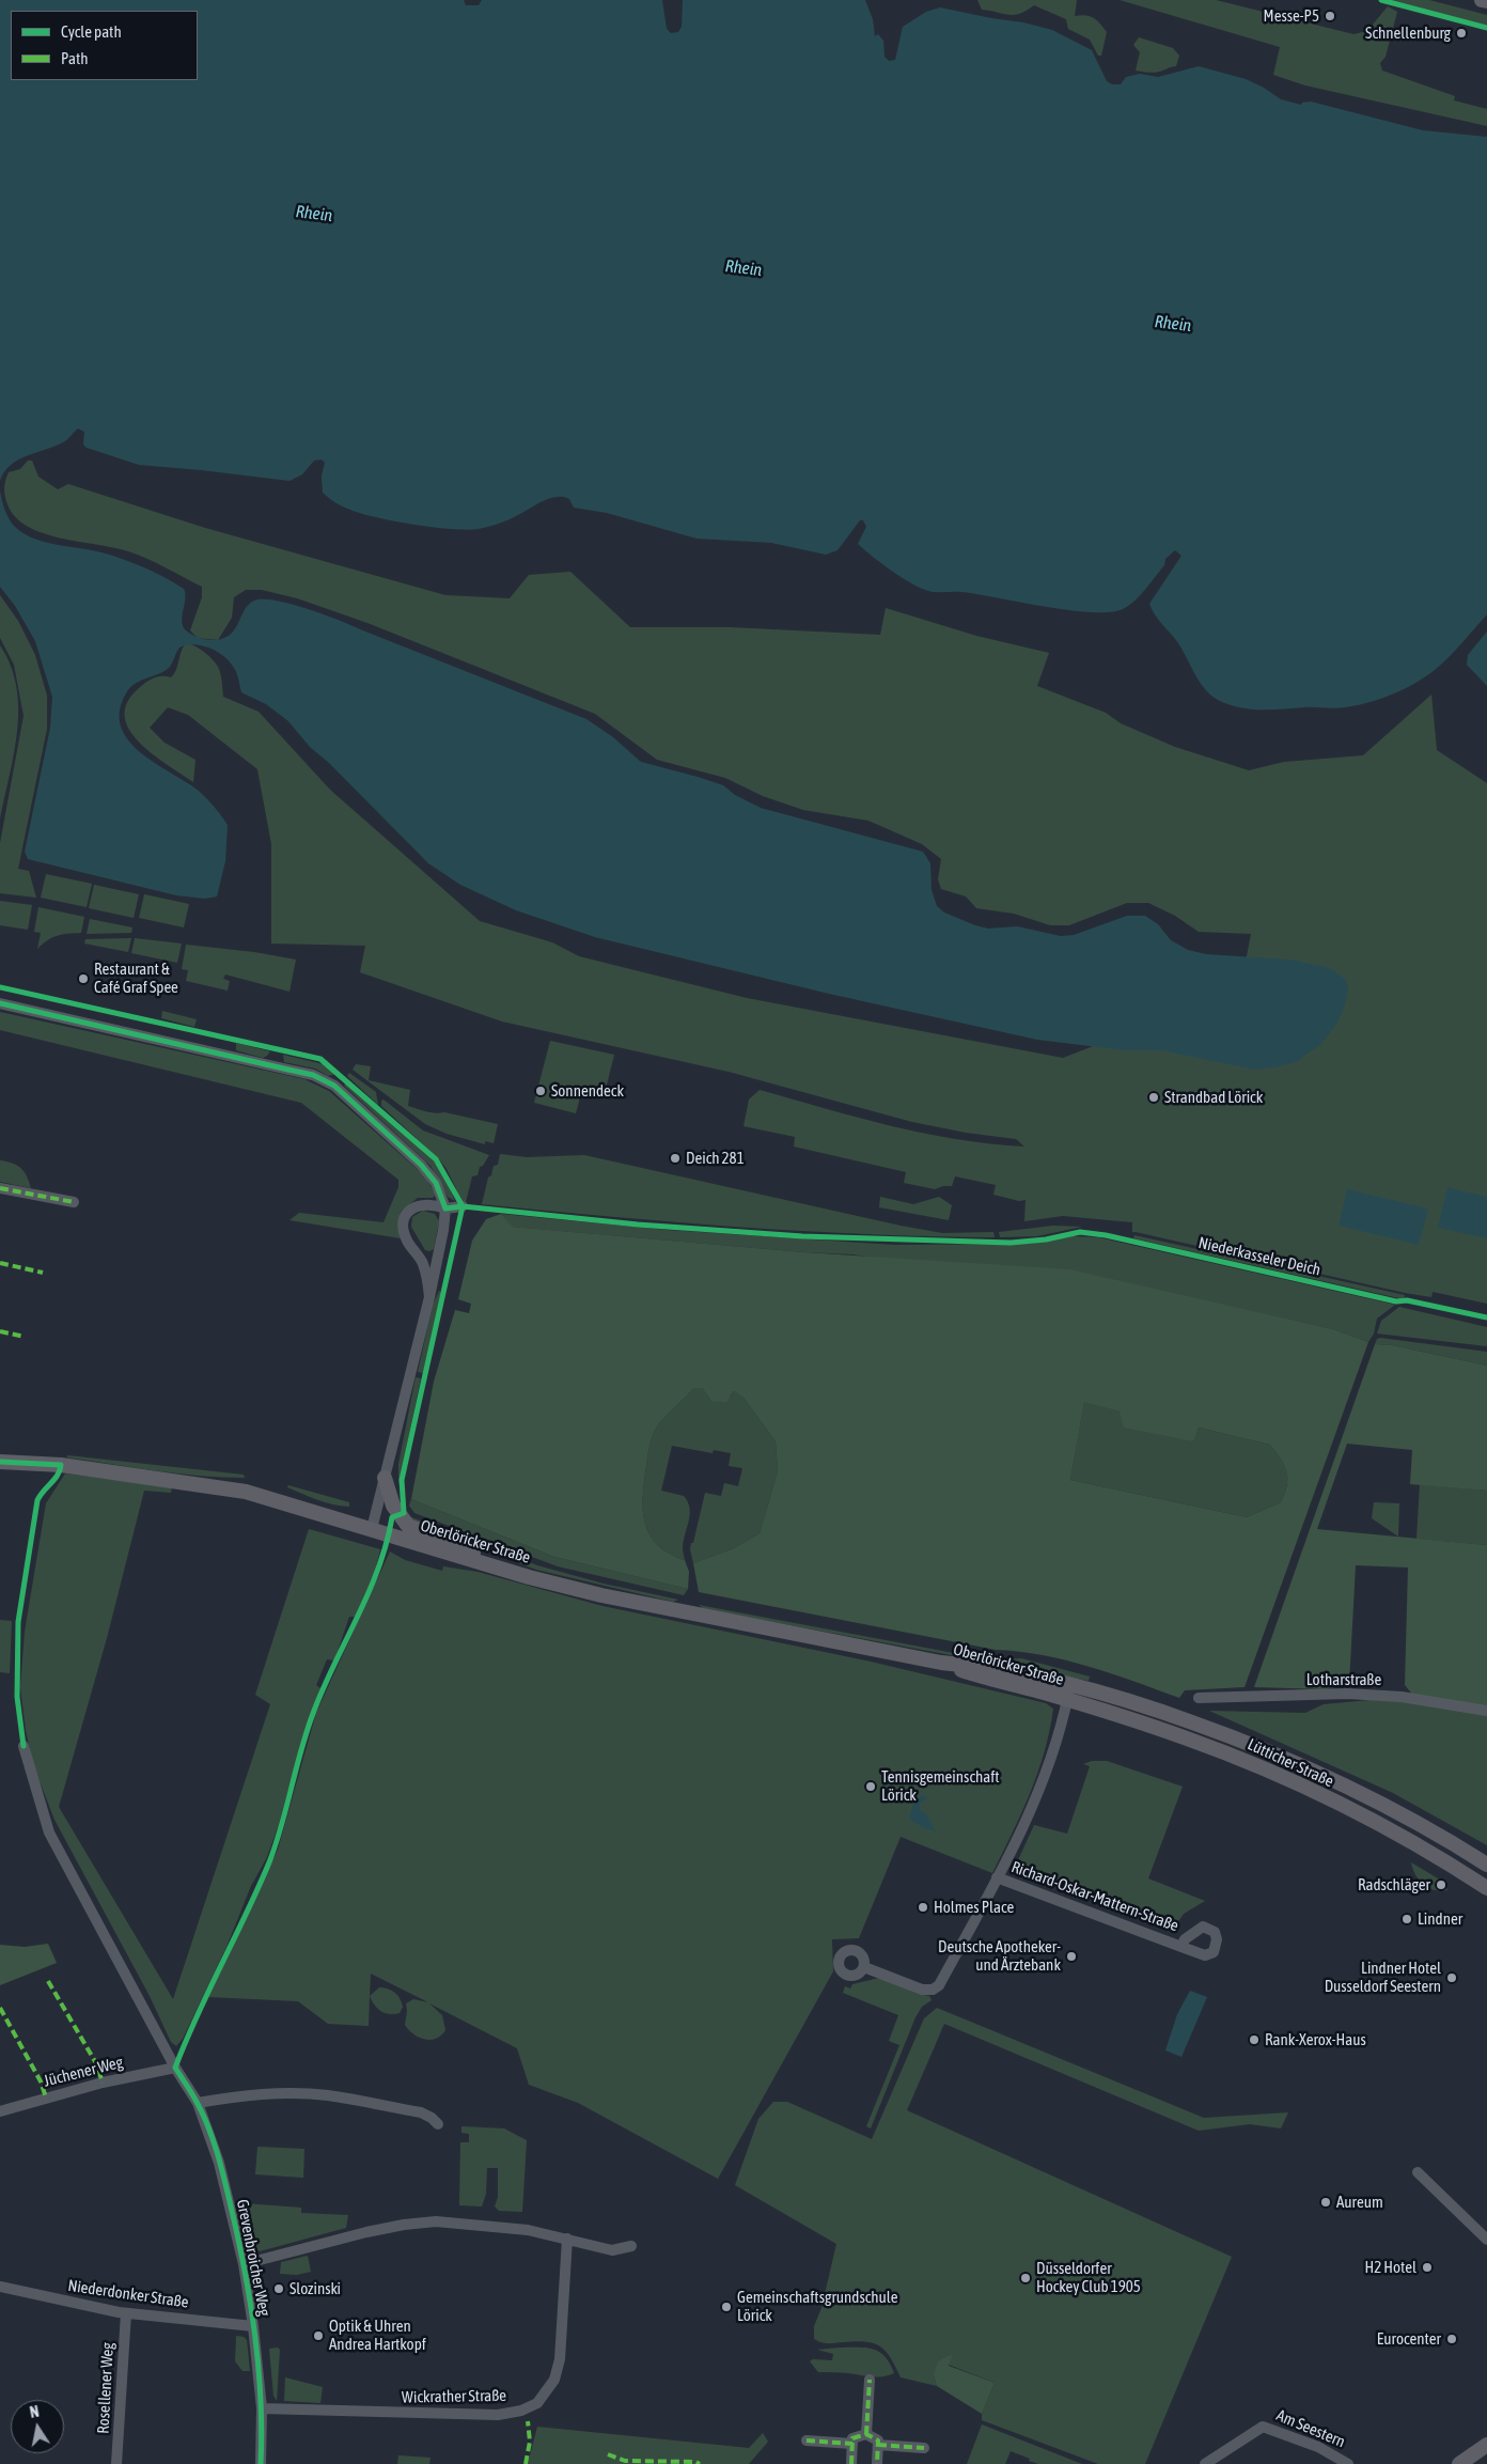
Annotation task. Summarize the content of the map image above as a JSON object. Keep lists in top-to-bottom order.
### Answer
{
  "streets": {
    "main road": ["Oberlöricker Straße", "Lütticher Straße"],
    "street": [
      "Lotharstraße",
      "Richard-Oskar-Mattern-Straße",
      "Jüchener Weg",
      "Grevenbroicher Weg",
      "Niederdonker Straße",
      "Rosellener Weg",
      "Wickrather Straße",
      "Am Seestern"
    ],
    "cycle path": ["Niederkasseler Deich"]
  },
  "crossings": [
    ["Oberlöricker Straße", "Lütticher Straße"],
    ["Oberlöricker Straße", "Richard-Oskar-Mattern-Straße"],
    ["Jüchener Weg", "Grevenbroicher Weg"],
    ["Grevenbroicher Weg", "Niederdonker Straße"],
    ["Grevenbroicher Weg", "Wickrather Straße"],
    ["Niederdonker Straße", "Rosellener Weg"]
  ],
  "water": ["Rhein"],
  "places": [
    "Messe-P5",
    "Schnellenburg",
    "Restaurant & Café Graf Spee",
    "Sonnendeck",
    "Strandbad Lörick",
    "Deich 281",
    "Tennisgemeinschaft Lörick",
    "Radschläger",
    "Holmes Place",
    "Lindner",
    "Deutsche Apotheker- und Ärztebank",
    "Lindner Hotel Dusseldorf Seestern",
    "Rank-Xerox-Haus",
    "Aureum",
    "H2 Hotel",
    "Düsseldorfer Hockey Club 1905",
    "Slozinski",
    "Gemeinschaftsgrundschule Lörick",
    "Optik & Uhren Andrea Hartkopf",
    "Eurocenter"
  ],
  "legend": ["Cycle path", "Path"],
  "north": "top"
}
